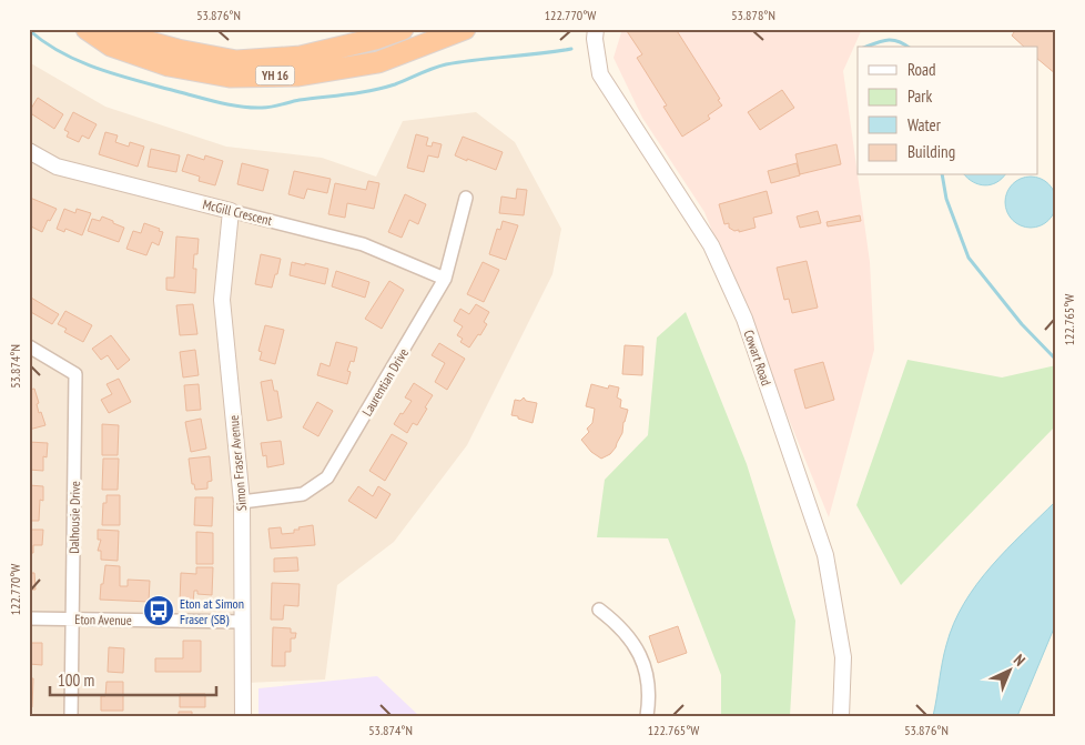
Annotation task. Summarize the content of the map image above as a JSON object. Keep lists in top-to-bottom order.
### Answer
{
  "streets": {
    "highway": ["YH 16"],
    "street": [
      "McGill Crescent",
      "Cowart Road",
      "Laurentian Drive",
      "Simon Fraser Avenue",
      "Dalhousie Drive",
      "Eton Avenue"
    ]
  },
  "crossings": [
    ["McGill Crescent", "Laurentian Drive"],
    ["McGill Crescent", "Simon Fraser Avenue"],
    ["Laurentian Drive", "Simon Fraser Avenue"],
    ["Simon Fraser Avenue", "Eton Avenue"],
    ["Dalhousie Drive", "Eton Avenue"]
  ],
  "places": {
    "bus stop": ["Eton at Simon Fraser (SB)"]
  },
  "legend": [
    "Road",
    "Park",
    "Water",
    "Building"
  ],
  "scale_bar": "100 m",
  "north": "top right",
  "coordinates": [
    "53.876°N",
    "122.770°W",
    "53.878°N",
    "122.765°W",
    "53.874°N"
  ]
}
